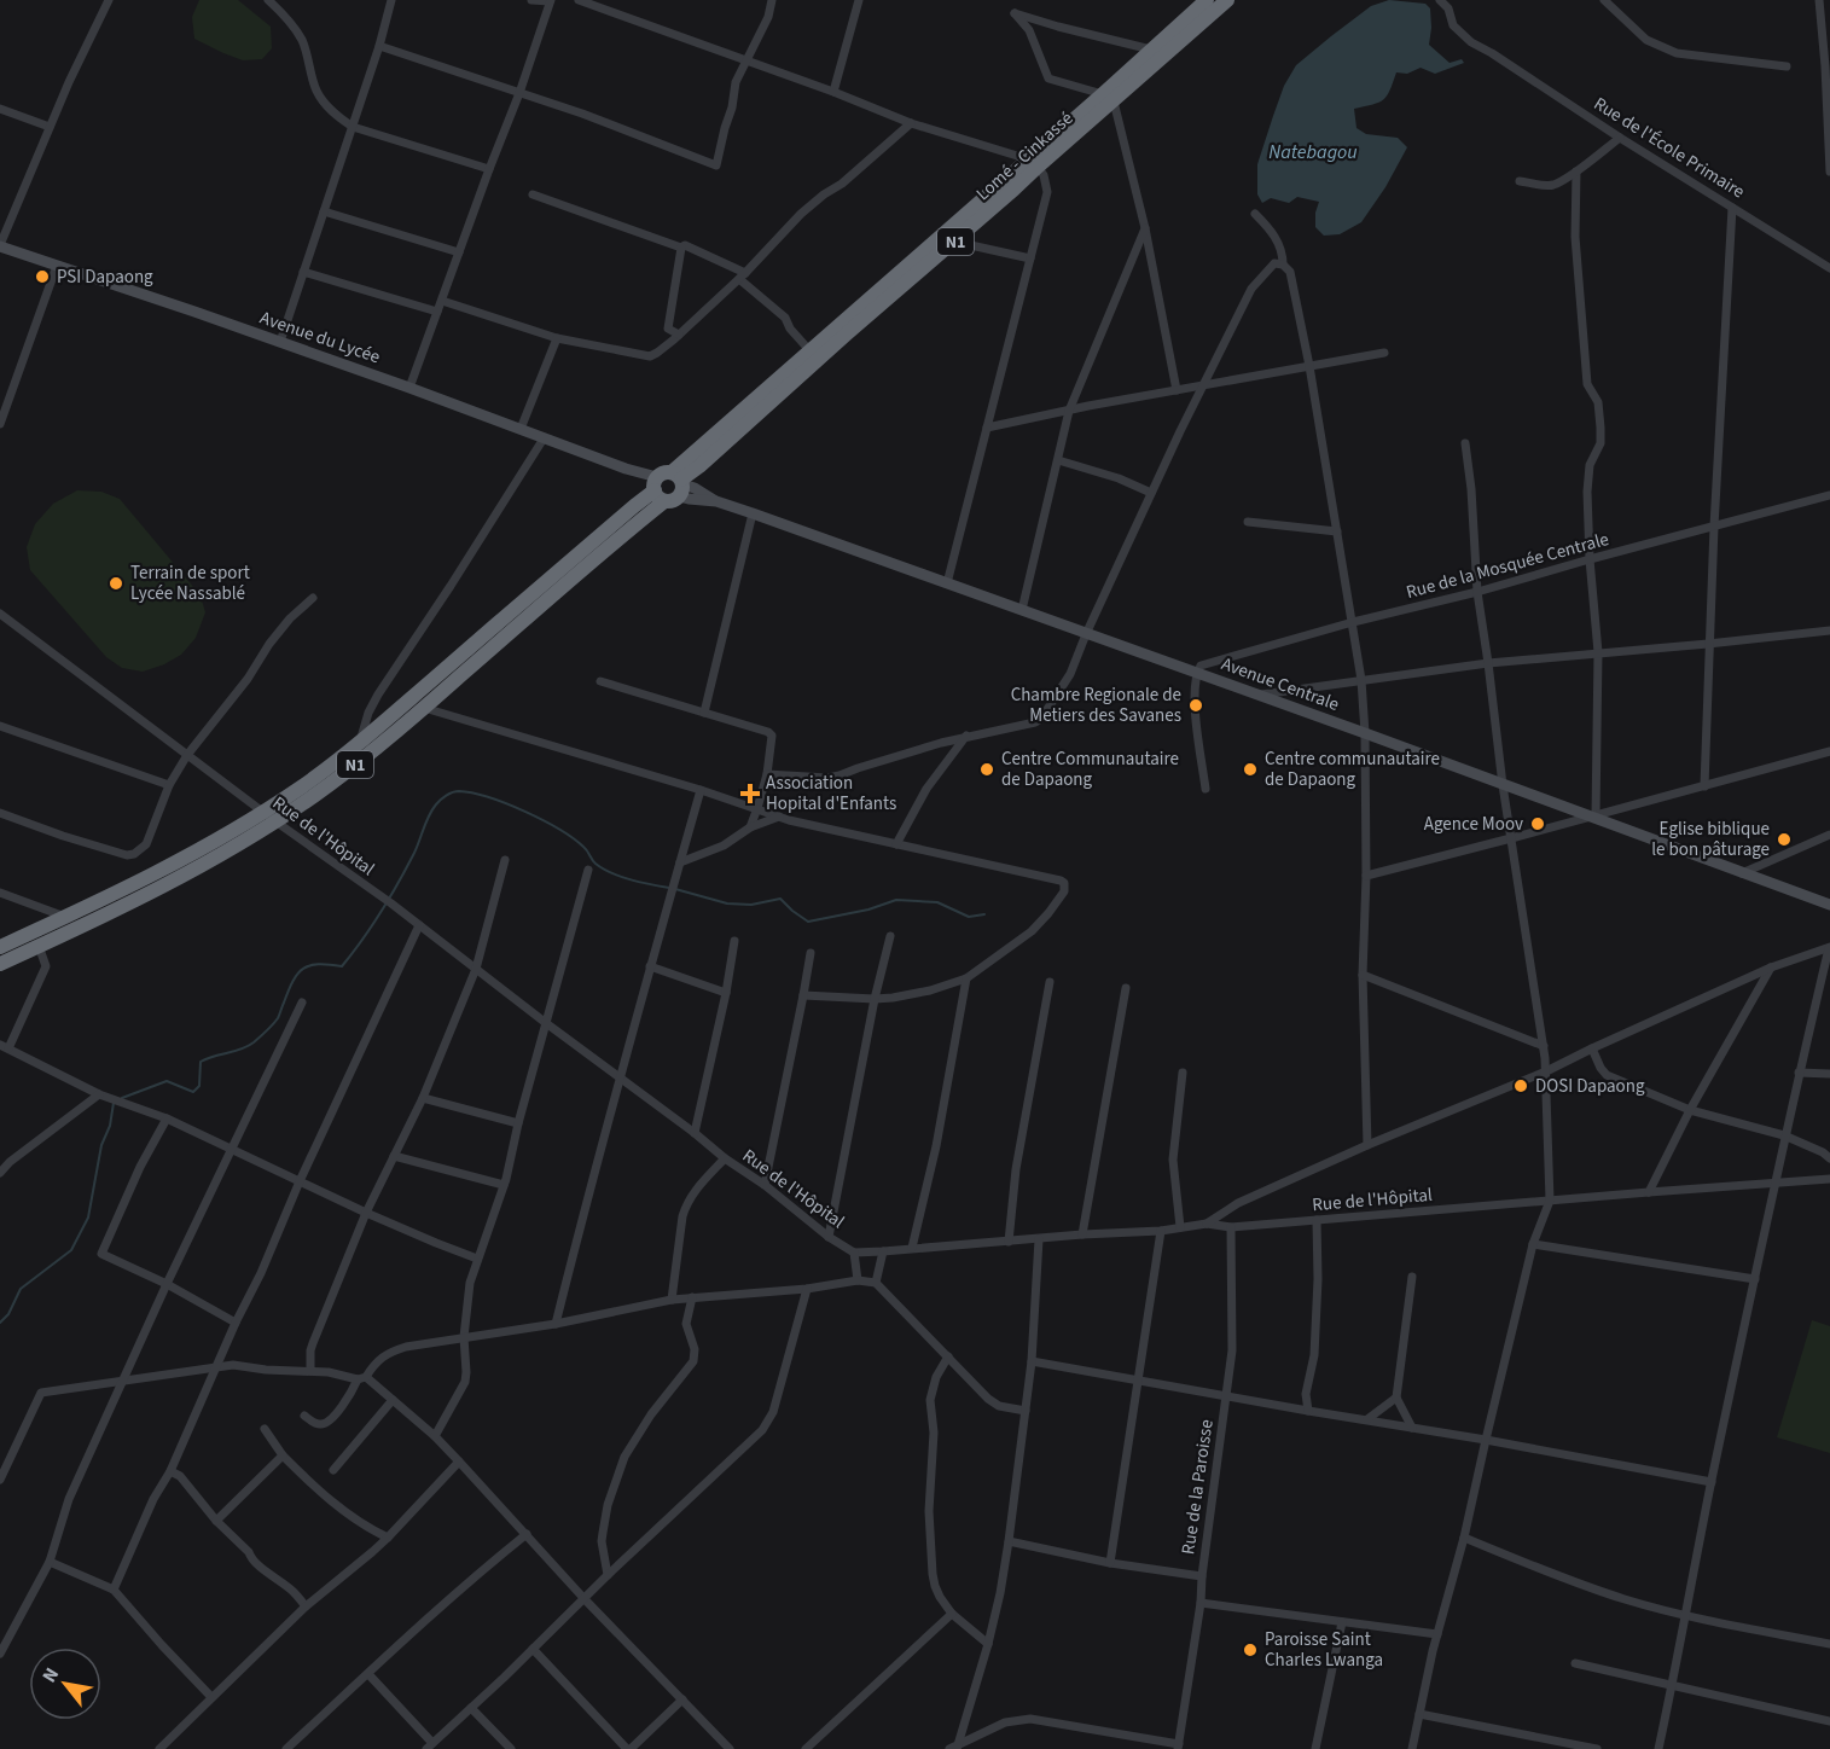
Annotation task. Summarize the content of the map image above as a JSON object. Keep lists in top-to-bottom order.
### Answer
{
  "streets": {
    "highway": ["Lomé - Cinkassé", "N1"],
    "main road": ["Avenue du Lycée", "Avenue Centrale"],
    "street": [
      "Rue de l'École Primaire",
      "Rue de la Mosquée Centrale",
      "Rue de l'Hôpital",
      "Rue de la Paroisse"
    ]
  },
  "crossings": [
    ["Lomé - Cinkassé", "N1"],
    ["Lomé - Cinkassé", "Avenue du Lycée"],
    ["Lomé - Cinkassé", "Avenue Centrale"],
    ["N1", "Avenue du Lycée"],
    ["N1", "Avenue Centrale"],
    ["N1", "Rue de l'Hôpital"],
    ["Avenue du Lycée", "Avenue Centrale"],
    ["Rue de la Mosquée Centrale", "Avenue Centrale"],
    ["Rue de l'Hôpital", "Rue de la Paroisse"]
  ],
  "water": ["Natebagou"],
  "places": {
    "other": [
      "PSI Dapaong",
      "Terrain de sport Lycée Nassablé",
      "Chambre Regionale de Metiers des Savanes",
      "Centre Communautaire de Dapaong",
      "Centre communautaire de Dapaong",
      "Agence Moov",
      "Eglise biblique le bon pâturage",
      "DOSI Dapaong",
      "Paroisse Saint Charles Lwanga"
    ],
    "health": ["Association Hopital d'Enfants"]
  },
  "north": "top left"
}
